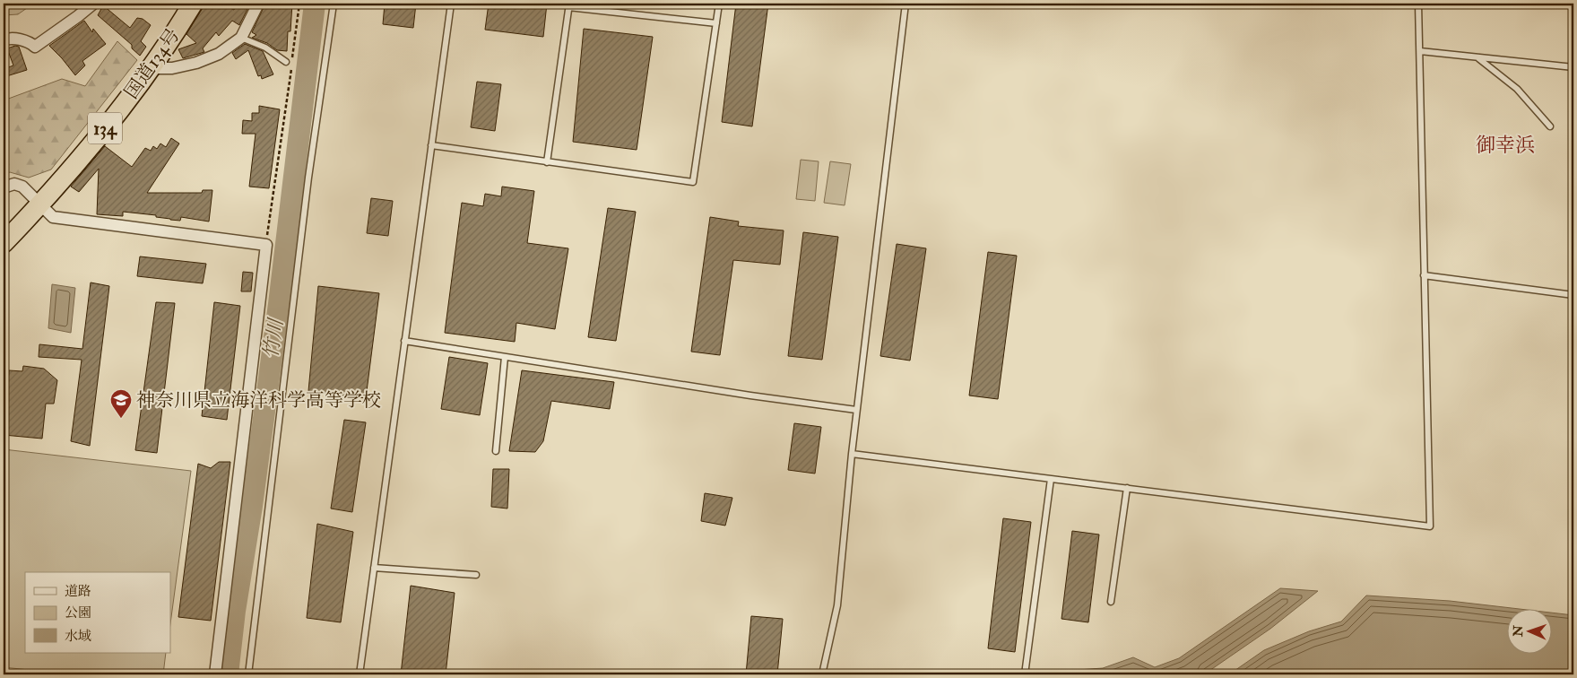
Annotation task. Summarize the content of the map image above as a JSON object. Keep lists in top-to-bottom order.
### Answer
{
  "streets": {
    "highway": ["国道134号", "134"]
  },
  "districts": ["御幸浜"],
  "water": ["竹川"],
  "places": {
    "school or university": ["神奈川県立海洋科学高等学校"]
  },
  "legend": ["道路", "公園", "水域"],
  "north": "left"
}
